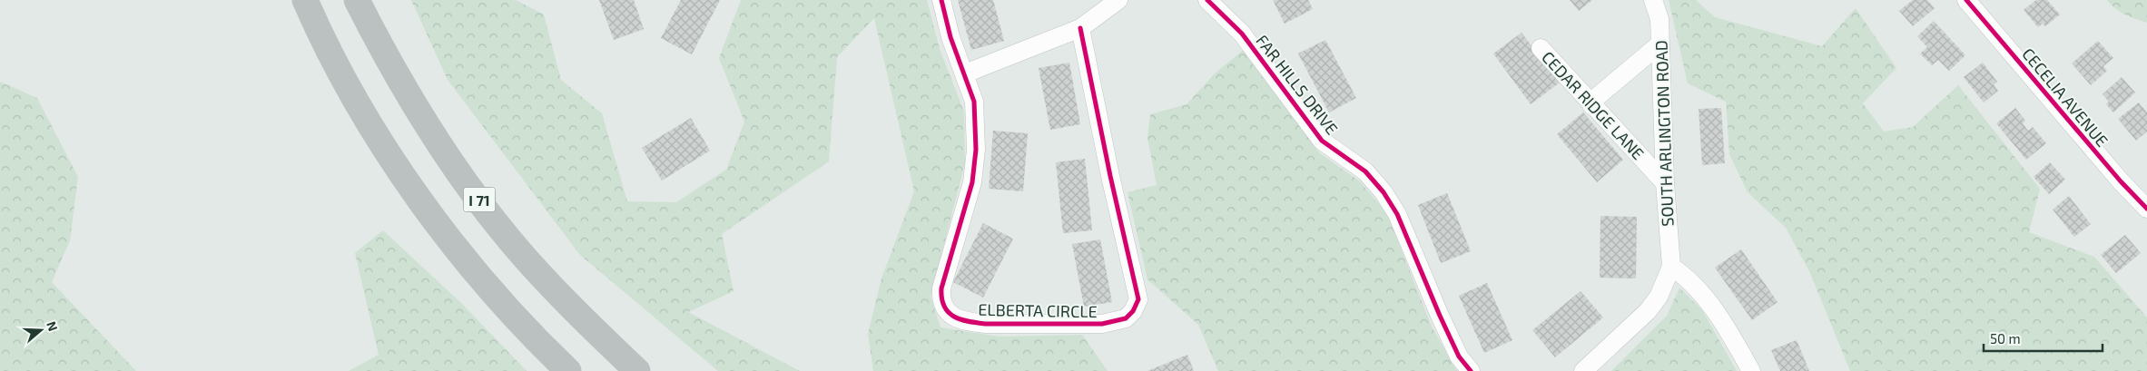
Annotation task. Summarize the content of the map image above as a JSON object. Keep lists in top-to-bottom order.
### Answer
{
  "streets": {
    "highway": ["I 71"],
    "street": [
      "FAR HILLS DRIVE",
      "CECELIA AVENUE",
      "CEDAR RIDGE LANE",
      "SOUTH ARLINGTON ROAD",
      "ELBERTA CIRCLE"
    ]
  },
  "crossings": [
    ["CEDAR RIDGE LANE", "SOUTH ARLINGTON ROAD"]
  ],
  "scale_bar": "50 m",
  "north": "right"
}
